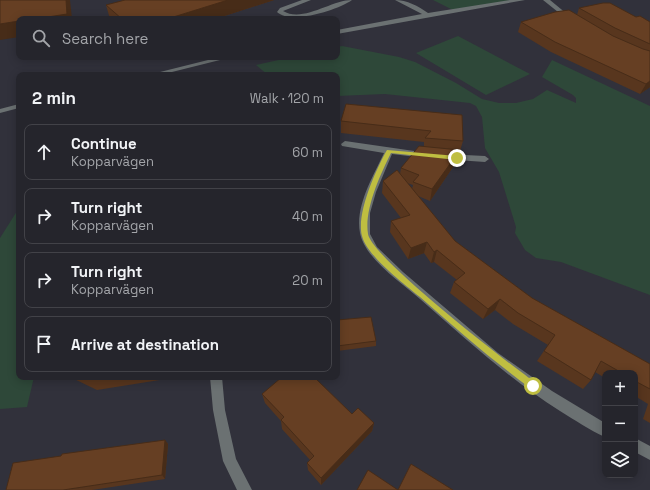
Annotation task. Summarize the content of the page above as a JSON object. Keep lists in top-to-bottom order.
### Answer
{
  "page": {
    "search": "Search here",
    "heading": ["2 min", "Walk · 120 m"],
    "list": [
      ["Continue", "Kopparvägen", "60 m"],
      ["Turn right", "Kopparvägen", "40 m"],
      ["Turn right", "Kopparvägen", "20 m"],
      "Arrive at destination"
    ],
    "map_buttons": ["+", "−"]
  }
}
